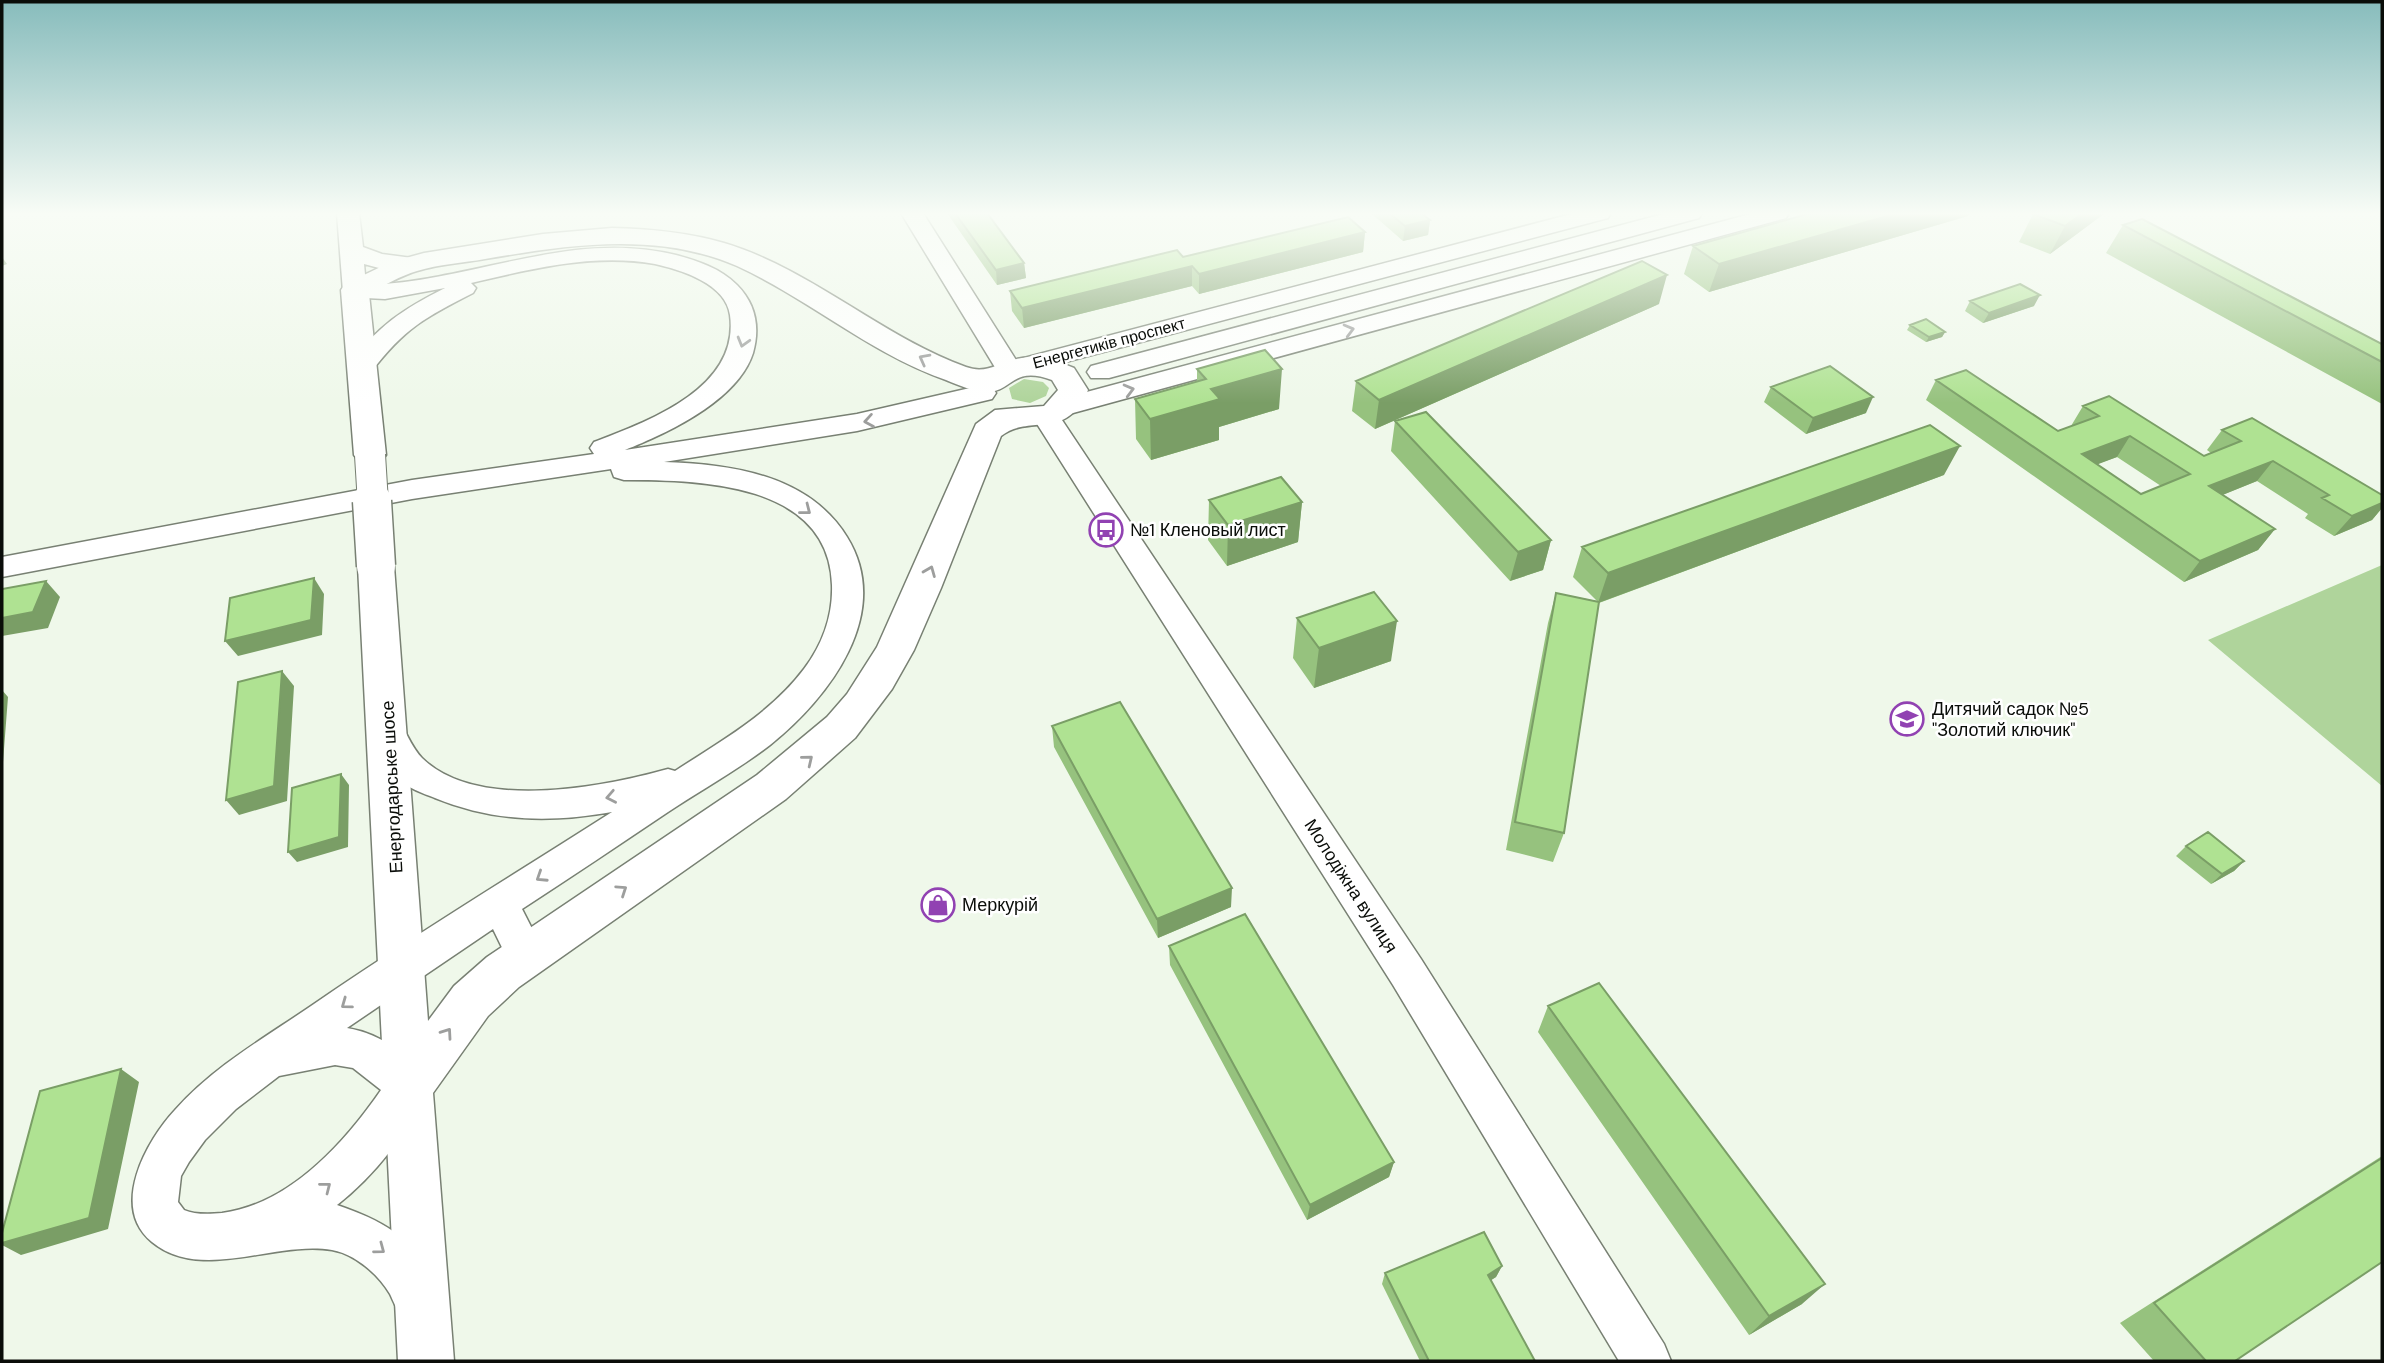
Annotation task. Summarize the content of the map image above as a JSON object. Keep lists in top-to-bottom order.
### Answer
{
  "streets": {
    "main road": ["Енергодарське шосе"],
    "street": ["Енергетиків проспект", "Молодіжна вулиця"]
  },
  "places": {
    "bus stop": ["№1 Кленовый лист"],
    "school or university": ["Дитячий садок №5 \"Золотий ключик\""],
    "shop": ["Меркурій"]
  }
}
